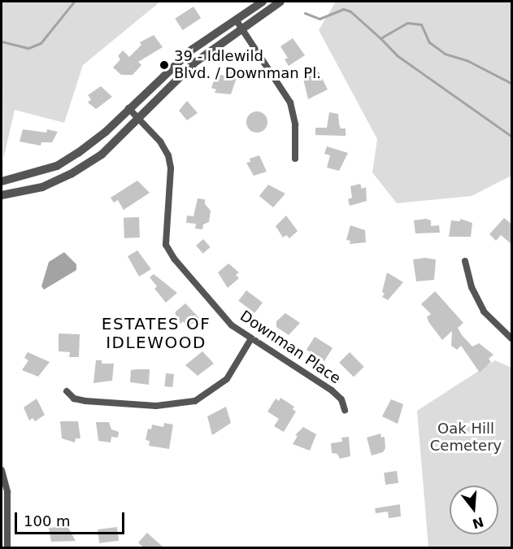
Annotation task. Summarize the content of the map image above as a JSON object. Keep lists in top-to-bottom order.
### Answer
{
  "streets": {
    "street": ["Downman Place"]
  },
  "districts": ["ESTATES OF IDLEWOOD"],
  "parks": ["Oak Hill Cemetery"],
  "places": ["39 - Idlewild Blvd. / Downman Pl."],
  "scale_bar": "100 m",
  "north": "bottom"
}
